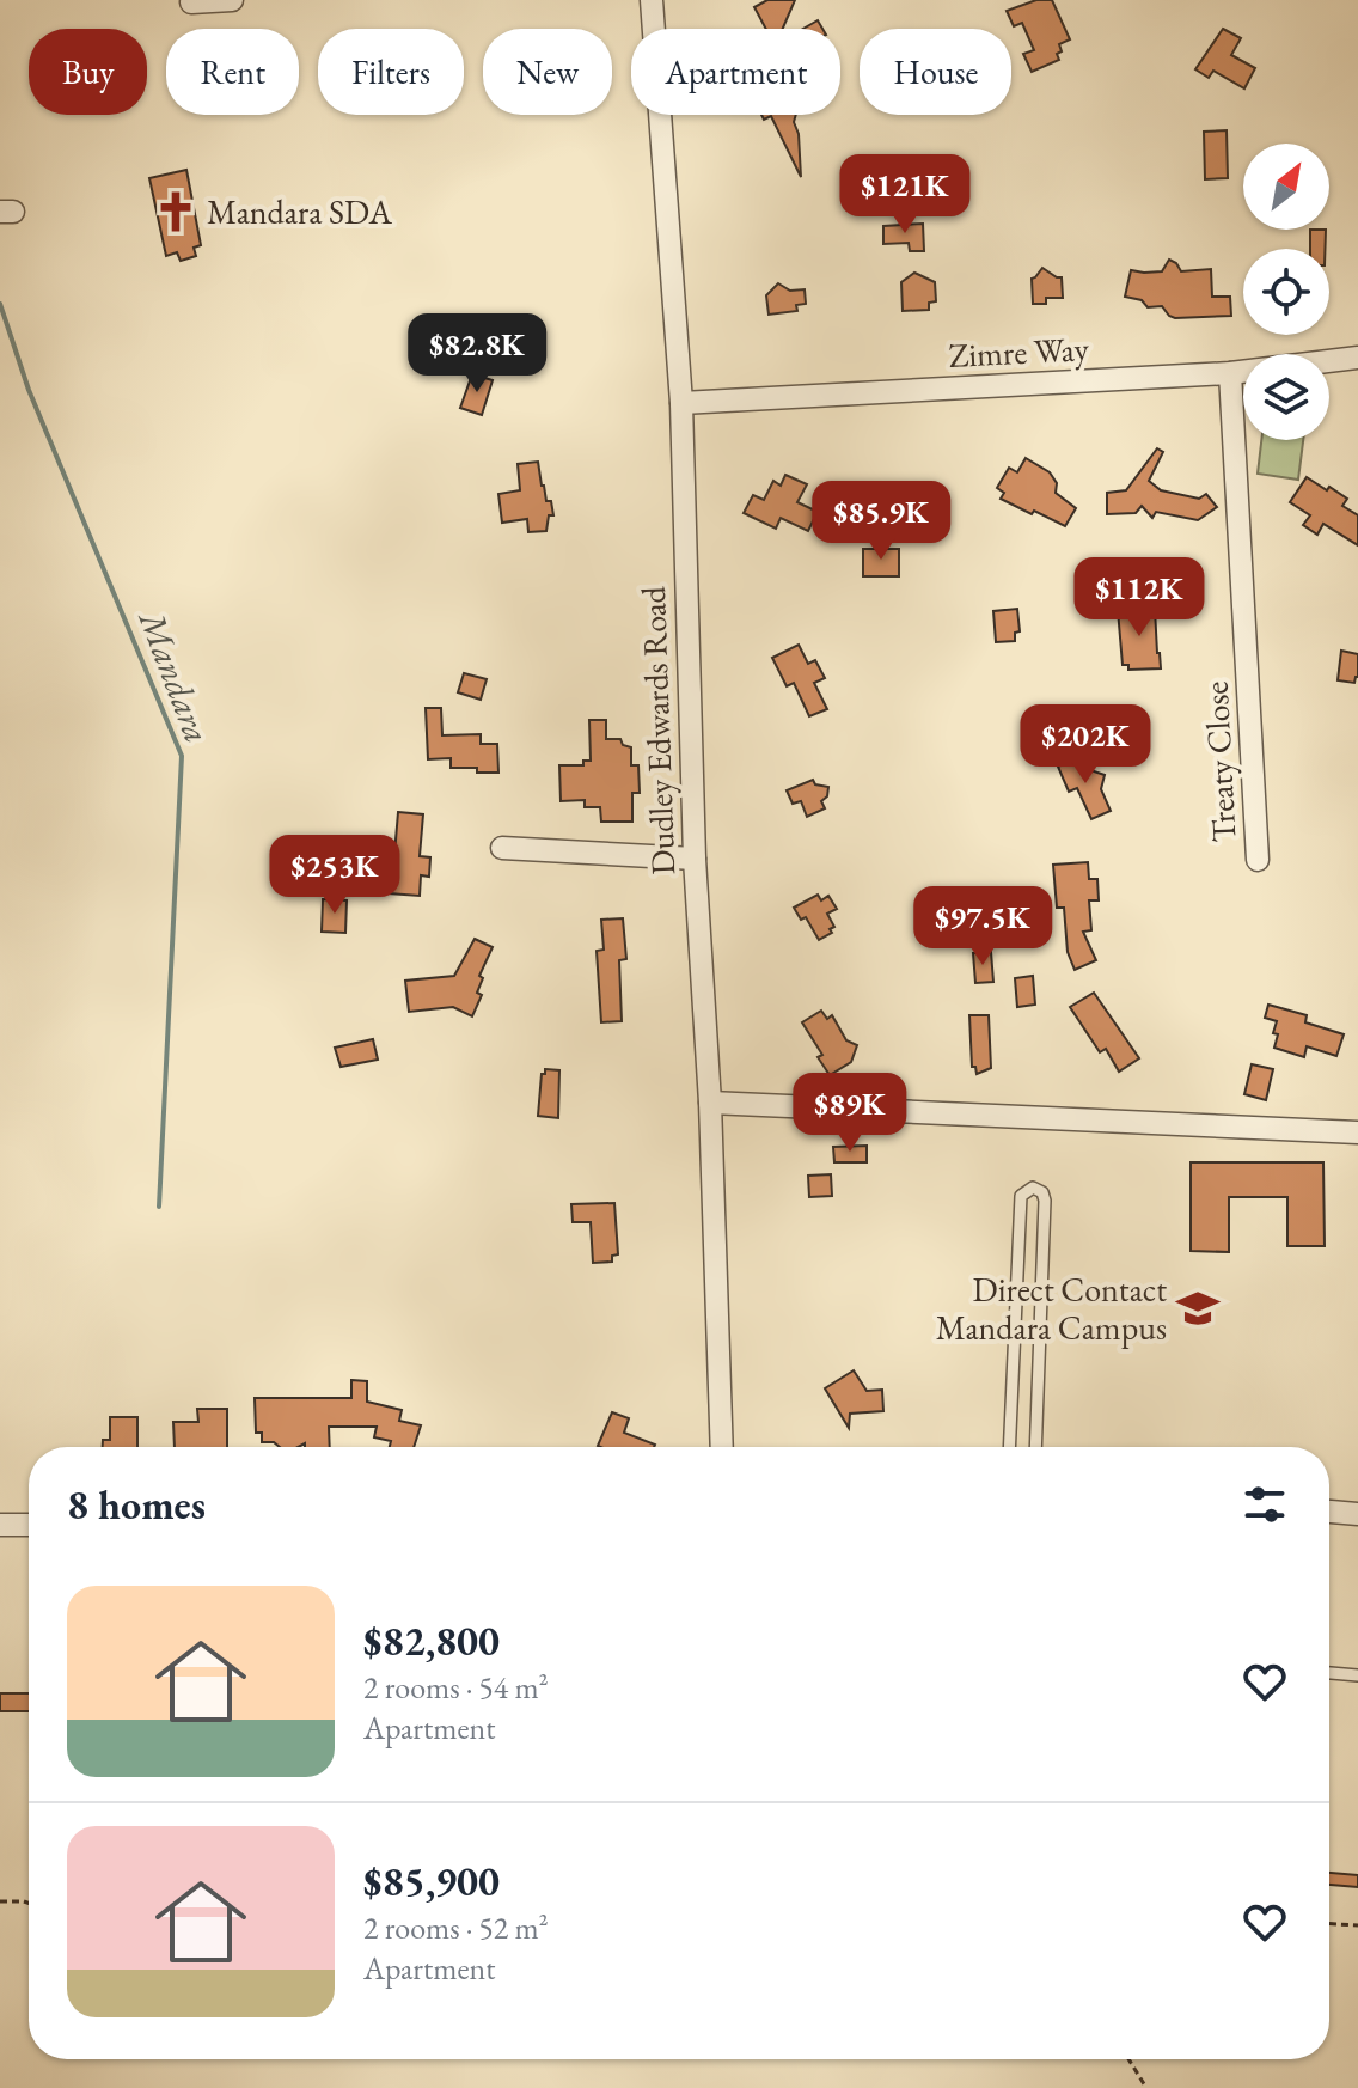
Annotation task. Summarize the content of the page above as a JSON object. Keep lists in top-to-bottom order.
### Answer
{
  "streets": {
    "street": ["Zimre Way", "Dudley Edwards Road", "Treaty Close"]
  },
  "crossings": [
    ["Zimre Way", "Dudley Edwards Road"],
    ["Zimre Way", "Treaty Close"]
  ],
  "water": ["Mandara"],
  "places": {
    "church": ["Mandara SDA"],
    "school or university": ["Direct Contact Mandara Campus"]
  },
  "north": "top right",
  "page": {
    "chip": [
      "Buy",
      "Rent",
      "Filters",
      "New",
      "Apartment",
      "House"
    ],
    "price": [
      "$121K",
      "$82.8K",
      "$85.9K",
      "$112K",
      "$202K",
      "$253K",
      "$97.5K",
      "$89K"
    ],
    "heading": "8 homes",
    "list": [
      {
        "name": "$82,800",
        "note": "2 rooms · 54 m² · Apartment"
      },
      {
        "name": "$85,900",
        "note": "2 rooms · 52 m² · Apartment"
      }
    ]
  }
}
